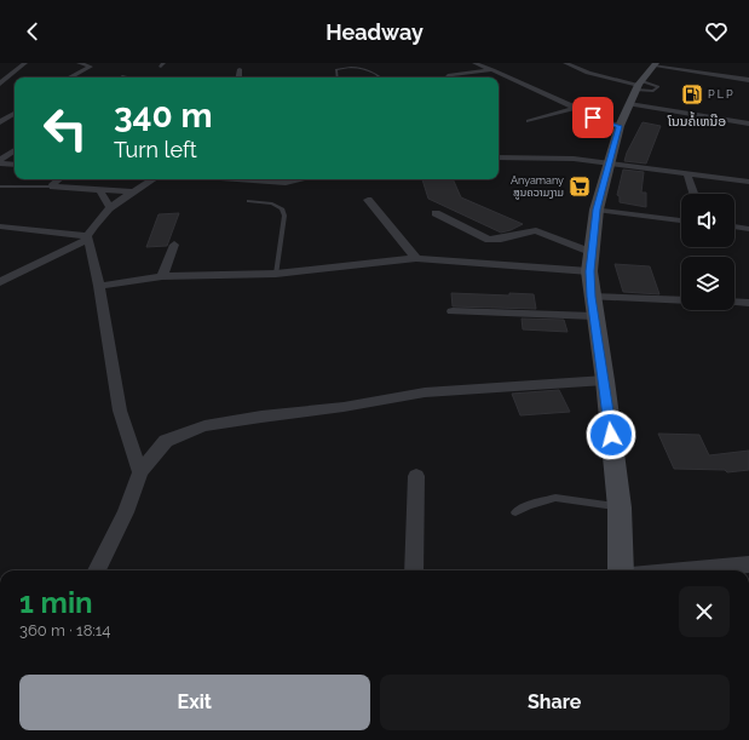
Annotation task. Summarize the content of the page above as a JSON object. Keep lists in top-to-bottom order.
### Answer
{
  "districts": ["ໂນນຄໍ້ເຫນືອ"],
  "places": {
    "fuel station": ["P L P"],
    "supermarket": ["Anyamany ສູນຄວາມງາມ"]
  },
  "page": {
    "header": "Headway",
    "turn": ["340 m", "Turn left"],
    "heading": ["1 min", "360 m · 18:14"],
    "buttons": ["Exit", "Share"]
  }
}
